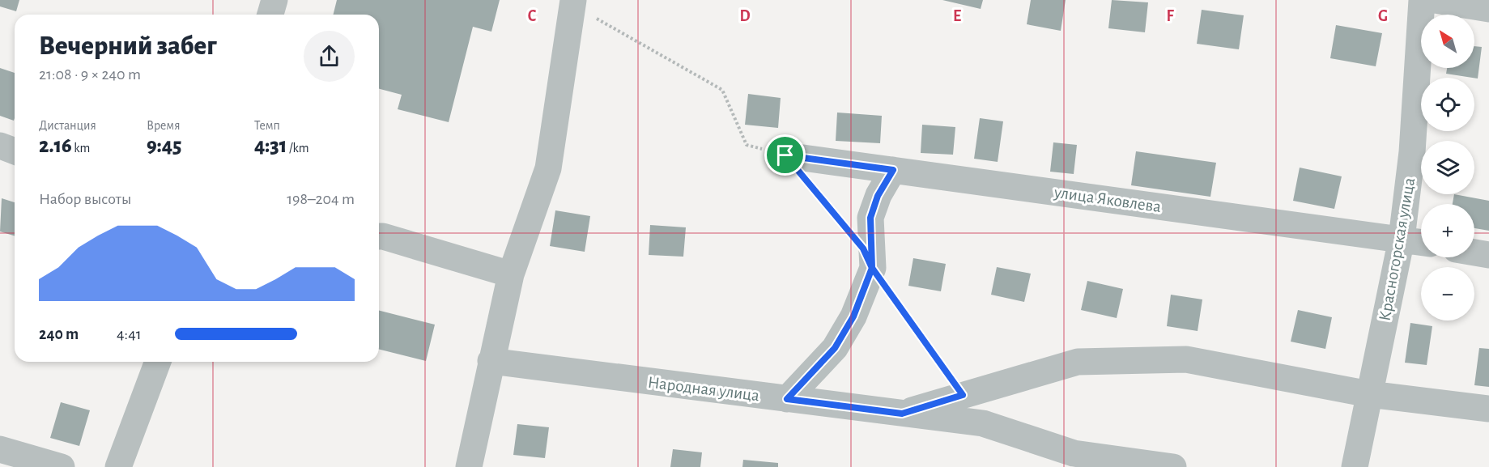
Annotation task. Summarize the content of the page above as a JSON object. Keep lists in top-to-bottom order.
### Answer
{
  "streets": {
    "street": ["улица Яковлева", "Красногорская улица", "Народная улица"]
  },
  "crossings": [
    ["улица Яковлева", "Красногорская улица"]
  ],
  "north": "top left",
  "page": {
    "map_buttons": ["+", "−"],
    "heading": ["Вечерний забег", "21:08 · 9 × 240 m"],
    "stats": [
      ["Дистанция", "2.16 km"],
      ["Время", "9:45"],
      ["Темп", "4:31 /km"]
    ],
    "chart": ["Набор высоты", "198–204 m"],
    "list": [
      {
        "name": "240 m",
        "note": "4:41"
      }
    ]
  },
  "grid": {
    "columns": [
      "C",
      "D",
      "E",
      "F",
      "G"
    ]
  }
}
